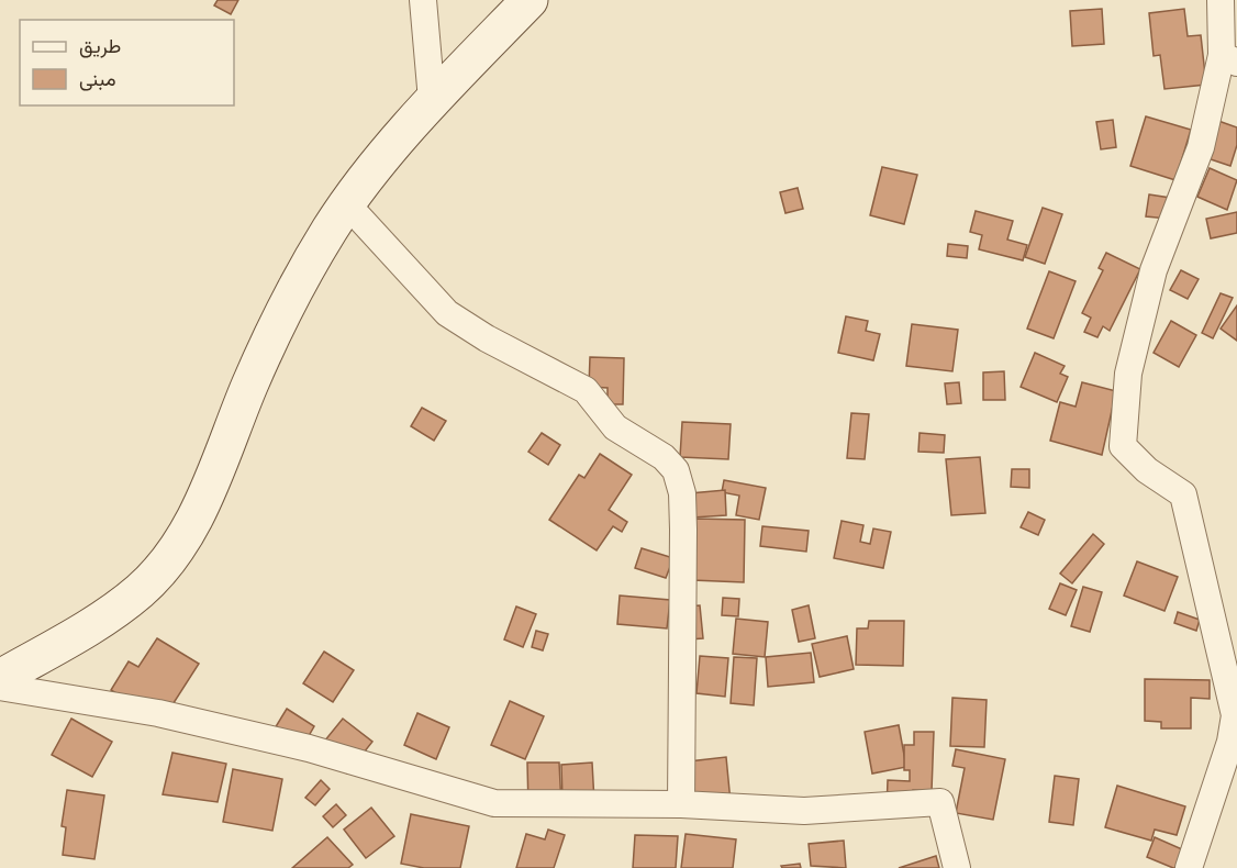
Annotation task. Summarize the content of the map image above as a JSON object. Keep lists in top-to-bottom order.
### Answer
{
  "legend": ["طريق", "مبنى"]
}
